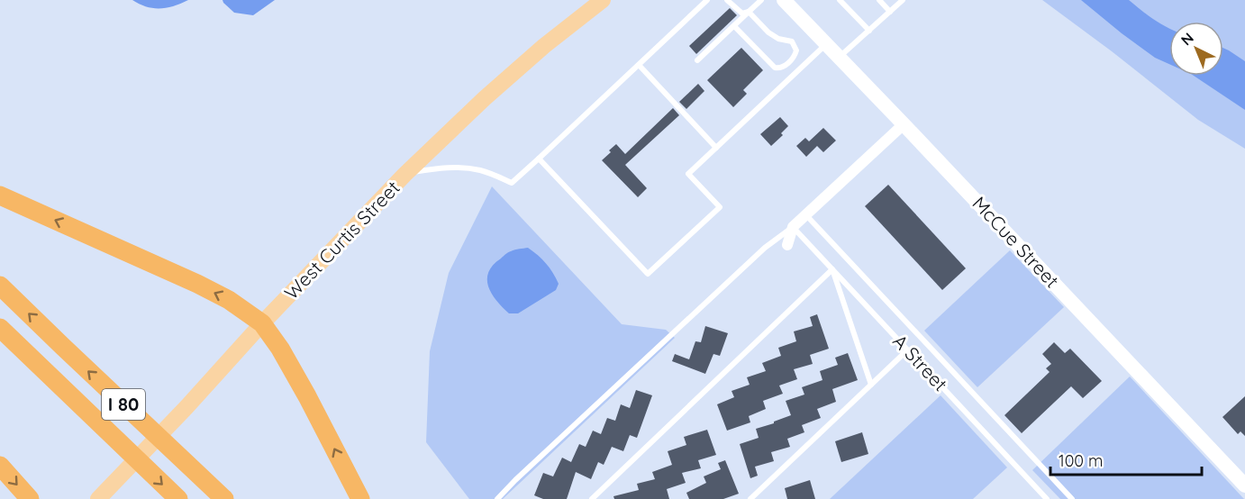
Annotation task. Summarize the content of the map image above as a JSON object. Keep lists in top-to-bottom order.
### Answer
{
  "streets": {
    "highway": ["I 80"],
    "main road": ["West Curtis Street", "McCue Street"],
    "lane": ["A Street"]
  },
  "scale_bar": "100 m",
  "north": "top left"
}
